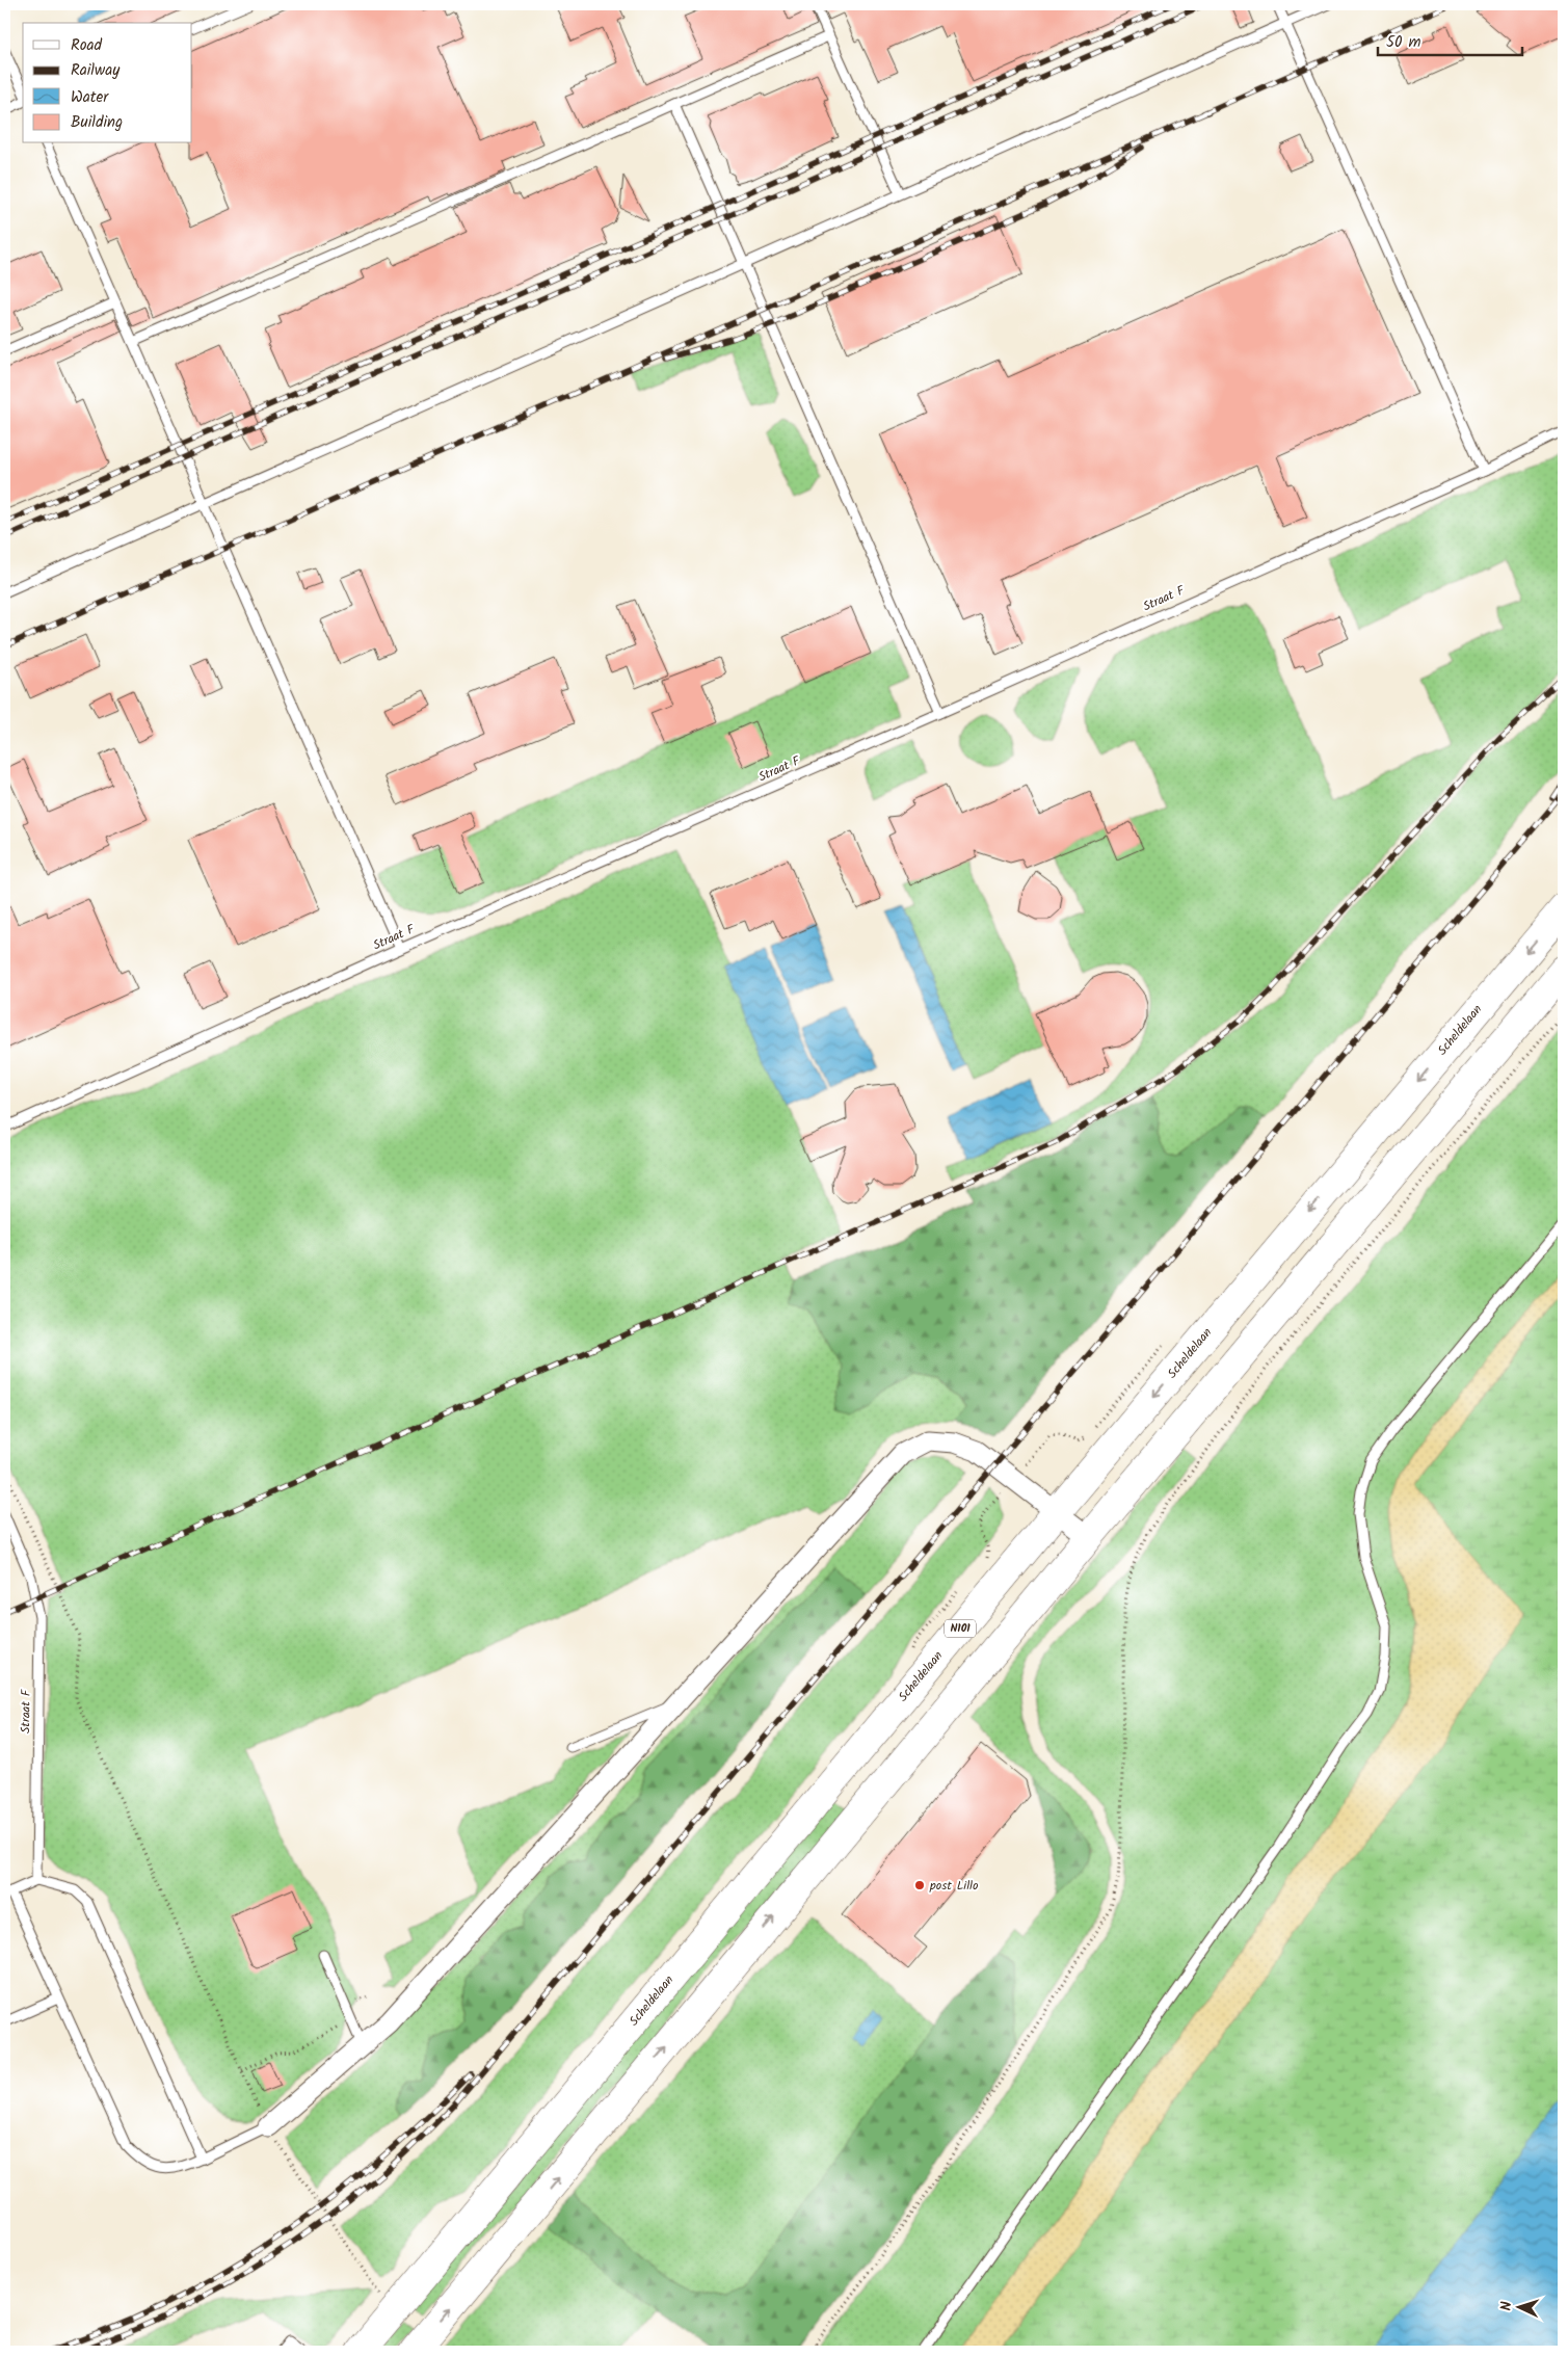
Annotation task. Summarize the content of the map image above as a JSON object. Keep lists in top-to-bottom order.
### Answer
{
  "streets": {
    "main road": ["Scheldelaan", "N101"],
    "lane": ["Straat F"]
  },
  "places": ["post Lillo"],
  "legend": [
    "Road",
    "Railway",
    "Water",
    "Building"
  ],
  "scale_bar": "50 m",
  "north": "left"
}
